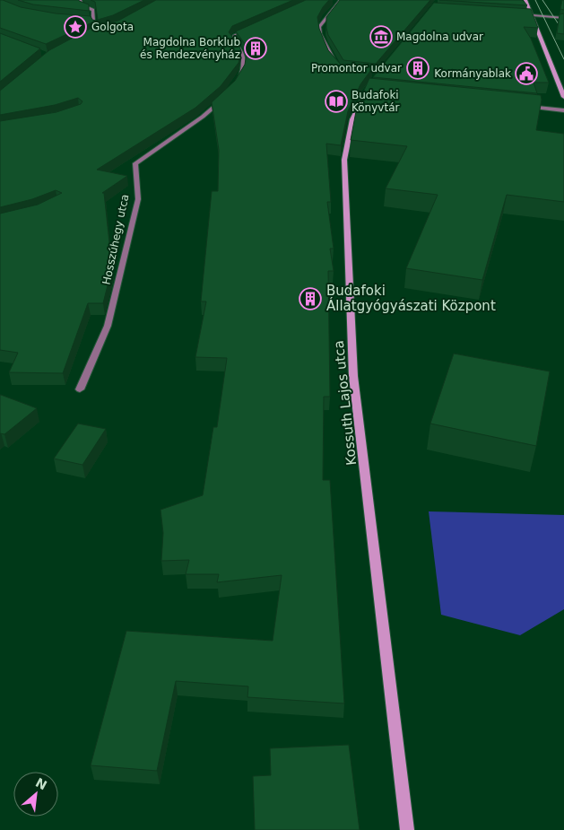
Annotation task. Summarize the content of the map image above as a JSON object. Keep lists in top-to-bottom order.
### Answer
{
  "streets": {
    "main road": ["Kossuth Lajos utca"],
    "street": ["Hosszúhegy utca"]
  },
  "places": {
    "place": ["Golgota"],
    "museum": ["Magdolna udvar"],
    "building": ["Magdolna Borklub és Rendezvényház", "Promontor udvar", "Budafoki Állatgyógyászati Központ"],
    "public building": ["Kormányablak"],
    "library": ["Budafoki Könyvtár"]
  },
  "north": "top right"
}
